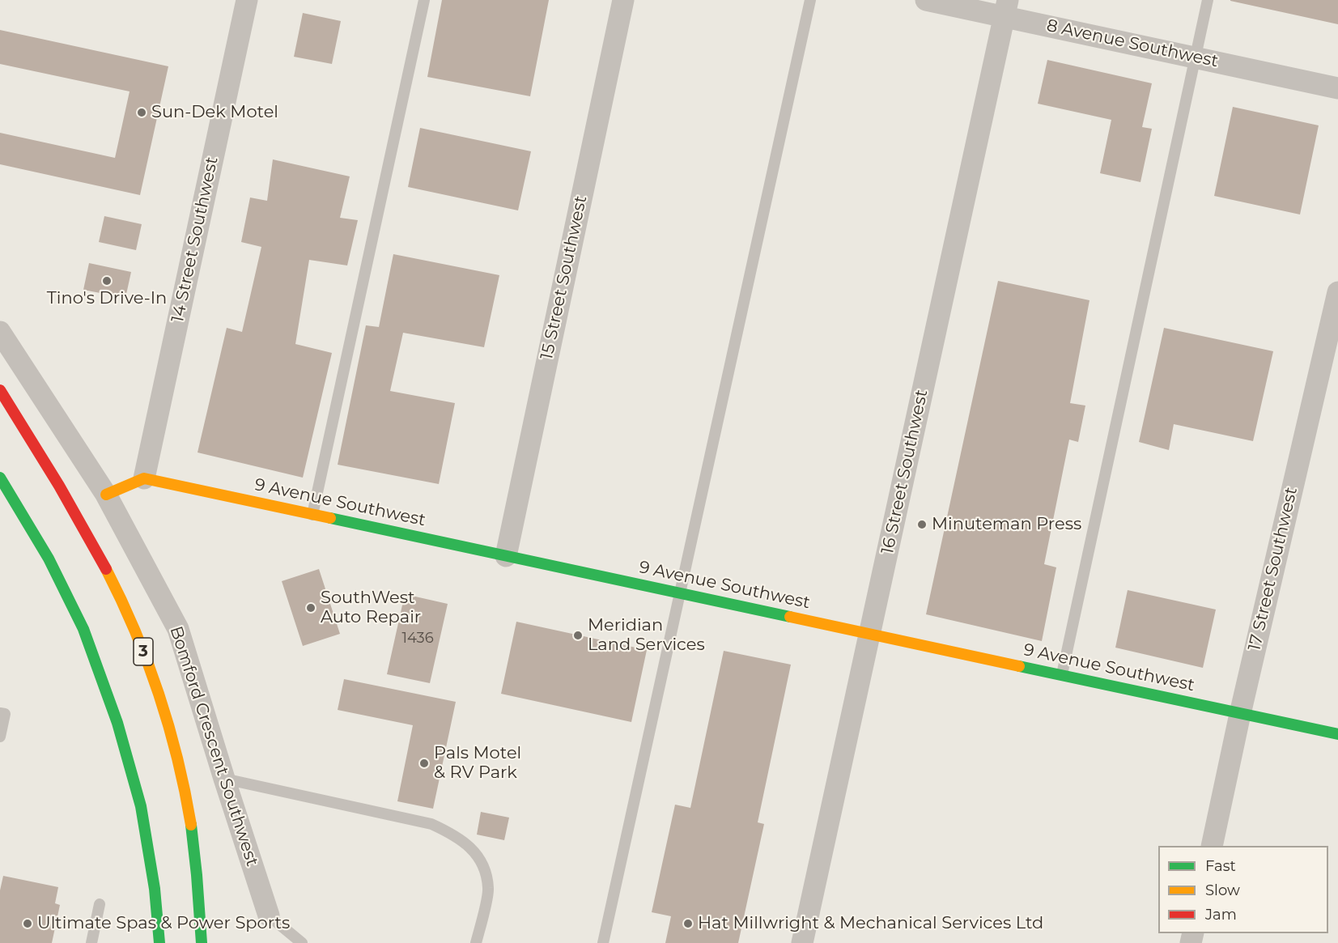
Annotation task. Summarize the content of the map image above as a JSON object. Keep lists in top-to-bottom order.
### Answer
{
  "streets": {
    "main road": ["9 Avenue Southwest", "3"],
    "street": [
      "8 Avenue Southwest",
      "14 Street Southwest",
      "15 Street Southwest",
      "16 Street Southwest",
      "17 Street Southwest",
      "Bomford Crescent Southwest"
    ]
  },
  "crossings": [
    ["8 Avenue Southwest", "16 Street Southwest"],
    ["14 Street Southwest", "9 Avenue Southwest"],
    ["15 Street Southwest", "9 Avenue Southwest"],
    ["16 Street Southwest", "9 Avenue Southwest"],
    ["9 Avenue Southwest", "17 Street Southwest"]
  ],
  "places": [
    "Sun-Dek Motel",
    "Tino's Drive-In",
    "Minuteman Press",
    "SouthWest Auto Repair",
    "Meridian Land Services",
    "Pals Motel & RV Park",
    "Ultimate Spas & Power Sports",
    "Hat Millwright & Mechanical Services Ltd"
  ],
  "house_numbers": ["1436"],
  "legend": ["Fast", "Slow", "Jam"]
}
